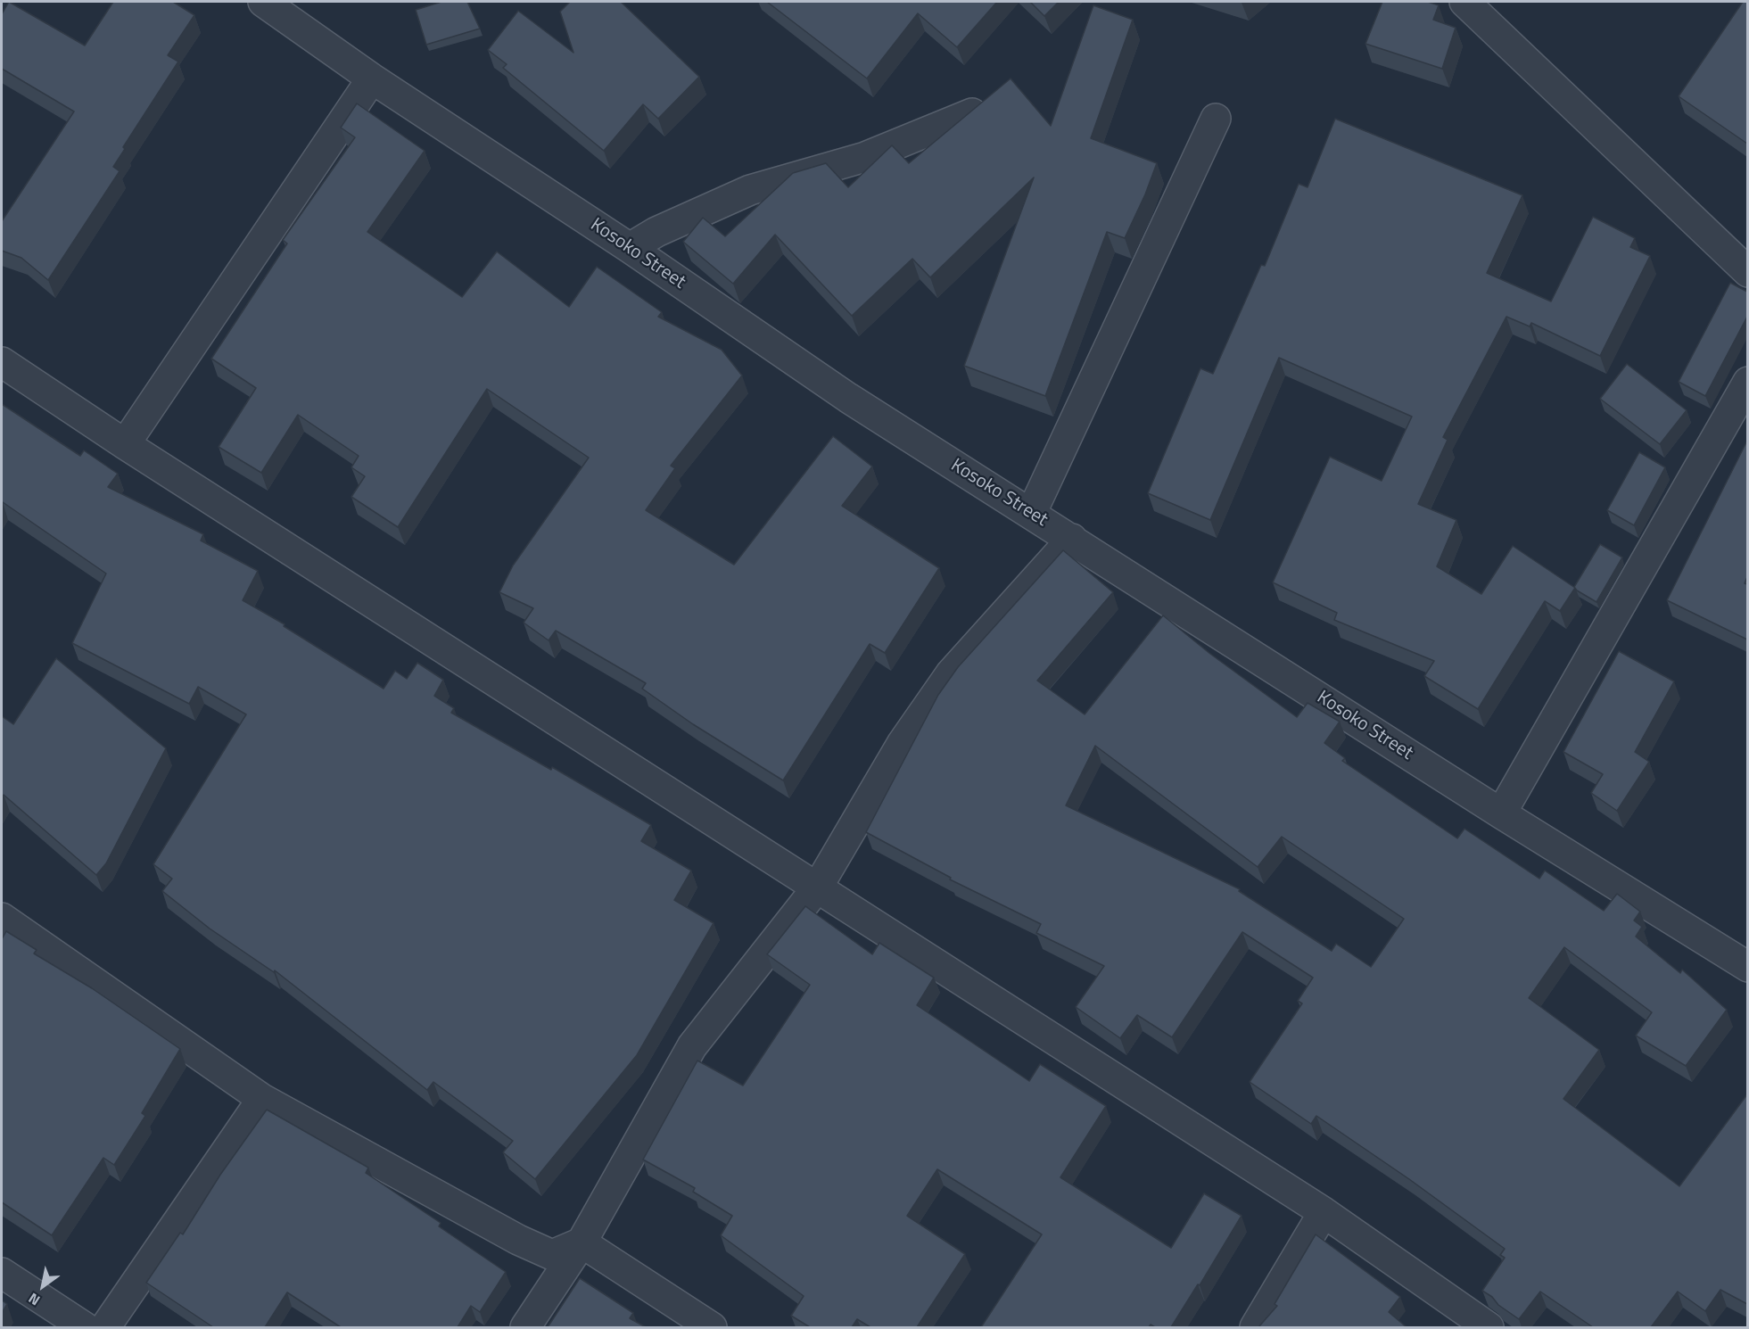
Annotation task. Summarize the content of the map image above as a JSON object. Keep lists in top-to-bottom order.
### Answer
{
  "streets": {
    "street": ["Kosoko Street"]
  },
  "north": "bottom left"
}
